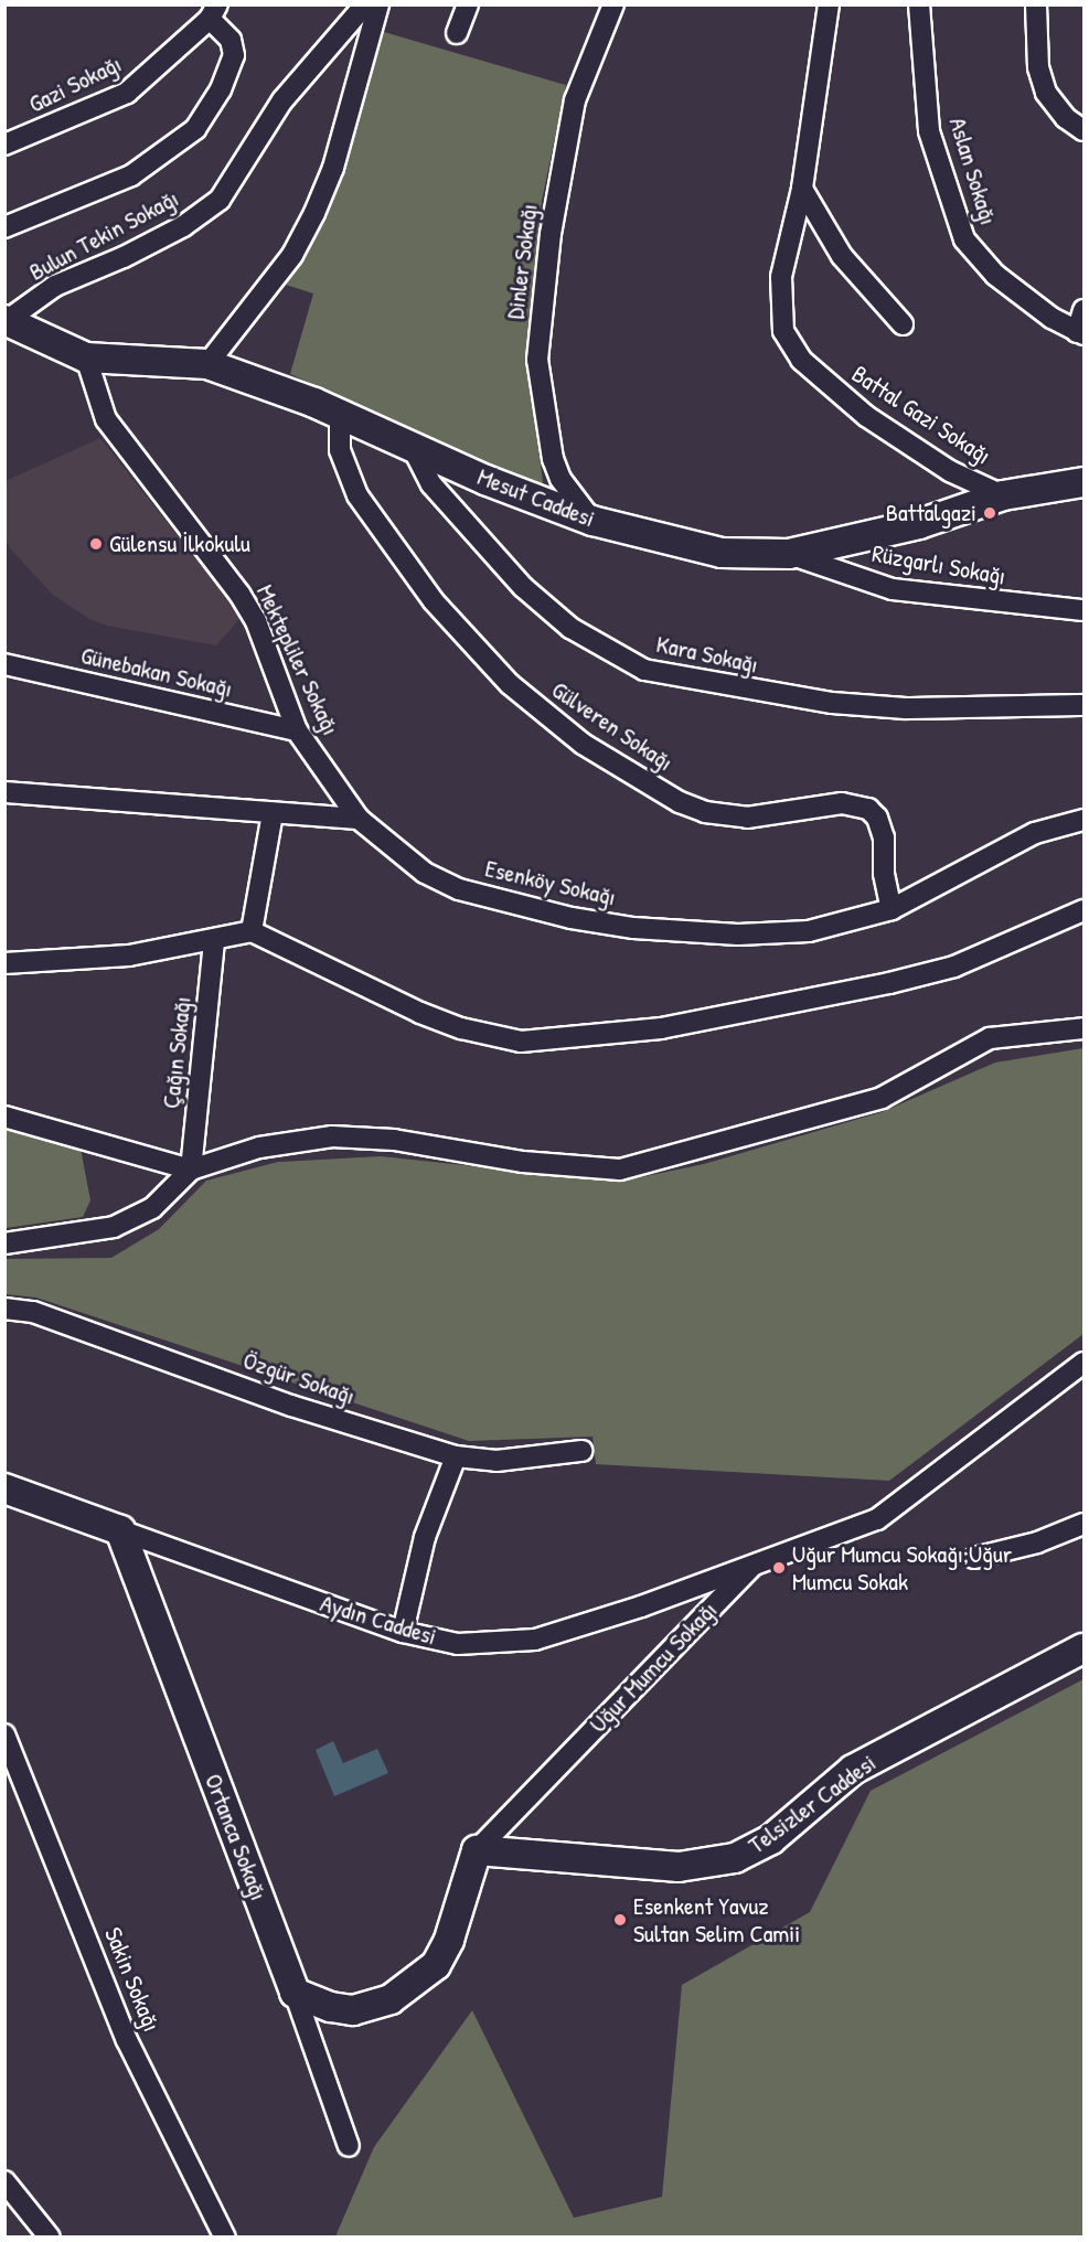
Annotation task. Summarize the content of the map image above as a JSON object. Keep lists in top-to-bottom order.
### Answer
{
  "streets": {
    "street": [
      "Gazi Sokağı",
      "Aslan Sokağı",
      "Bulun Tekin Sokağı",
      "Dinler Sokağı",
      "Battal Gazi Sokağı",
      "Mesut Caddesi",
      "Rüzgarlı Sokağı",
      "Kara Sokağı",
      "Mektepliler Sokağı",
      "Günebakan Sokağı",
      "Gülveren Sokağı",
      "Esenköy Sokağı",
      "Çağın Sokağı",
      "Özgür Sokağı",
      "Aydın Caddesi",
      "Uğur Mumcu Sokağı",
      "Telsizler Caddesi",
      "Ortanca Sokağı",
      "Sakin Sokağı"
    ]
  },
  "crossings": [
    ["Bulun Tekin Sokağı", "Mesut Caddesi"],
    ["Dinler Sokağı", "Mesut Caddesi"],
    ["Battal Gazi Sokağı", "Mesut Caddesi"],
    ["Mesut Caddesi", "Rüzgarlı Sokağı"],
    ["Mesut Caddesi", "Kara Sokağı"],
    ["Mesut Caddesi", "Mektepliler Sokağı"],
    ["Mesut Caddesi", "Gülveren Sokağı"],
    ["Mektepliler Sokağı", "Günebakan Sokağı"],
    ["Mektepliler Sokağı", "Esenköy Sokağı"],
    ["Gülveren Sokağı", "Esenköy Sokağı"],
    ["Aydın Caddesi", "Uğur Mumcu Sokağı"],
    ["Aydın Caddesi", "Ortanca Sokağı"],
    ["Uğur Mumcu Sokağı", "Telsizler Caddesi"],
    ["Uğur Mumcu Sokağı", "Ortanca Sokağı"]
  ],
  "places": [
    "Battalgazi",
    "Gülensu İlkokulu",
    "Uğur Mumcu Sokağı;Uğur Mumcu Sokak",
    "Esenkent Yavuz Sultan Selim Camii"
  ]
}
